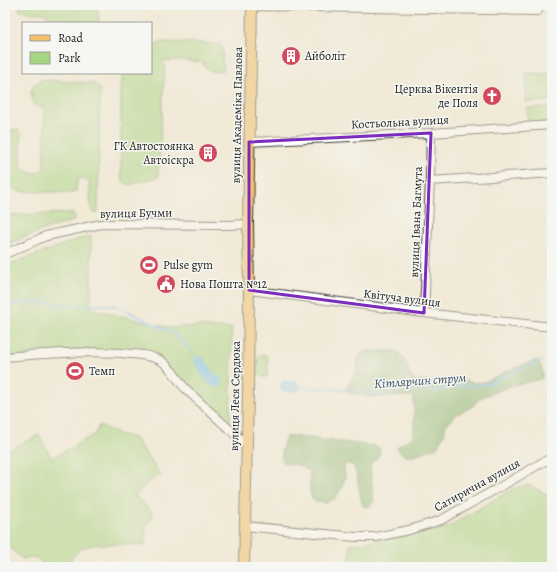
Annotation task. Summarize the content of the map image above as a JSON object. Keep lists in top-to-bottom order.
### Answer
{
  "streets": {
    "main road": ["вулиця Академіка Павлова", "вулиця Леся Сердюка"],
    "street": [
      "Костьольна вулиця",
      "вулиця Бучми",
      "вулиця Івана Багмута",
      "Квітуча вулиця",
      "Сатирична вулиця"
    ]
  },
  "crossings": [
    ["вулиця Академіка Павлова", "Костьольна вулиця"],
    ["вулиця Академіка Павлова", "вулиця Бучми"],
    ["вулиця Академіка Павлова", "вулиця Леся Сердюка"],
    ["Костьольна вулиця", "вулиця Івана Багмута"],
    ["вулиця Бучми", "вулиця Леся Сердюка"],
    ["вулиця Івана Багмута", "Квітуча вулиця"],
    ["Квітуча вулиця", "вулиця Леся Сердюка"],
    ["вулиця Леся Сердюка", "Сатирична вулиця"]
  ],
  "water": ["Кітлярчин струм"],
  "places": {
    "building": ["Айболіт", "ГК Автостоянка Автоіскра"],
    "church": ["Церква Вікентія де Поля"],
    "sports": ["Pulse gym", "Темп"],
    "public building": ["Нова Пошта №12"]
  },
  "legend": ["Road", "Park"]
}
